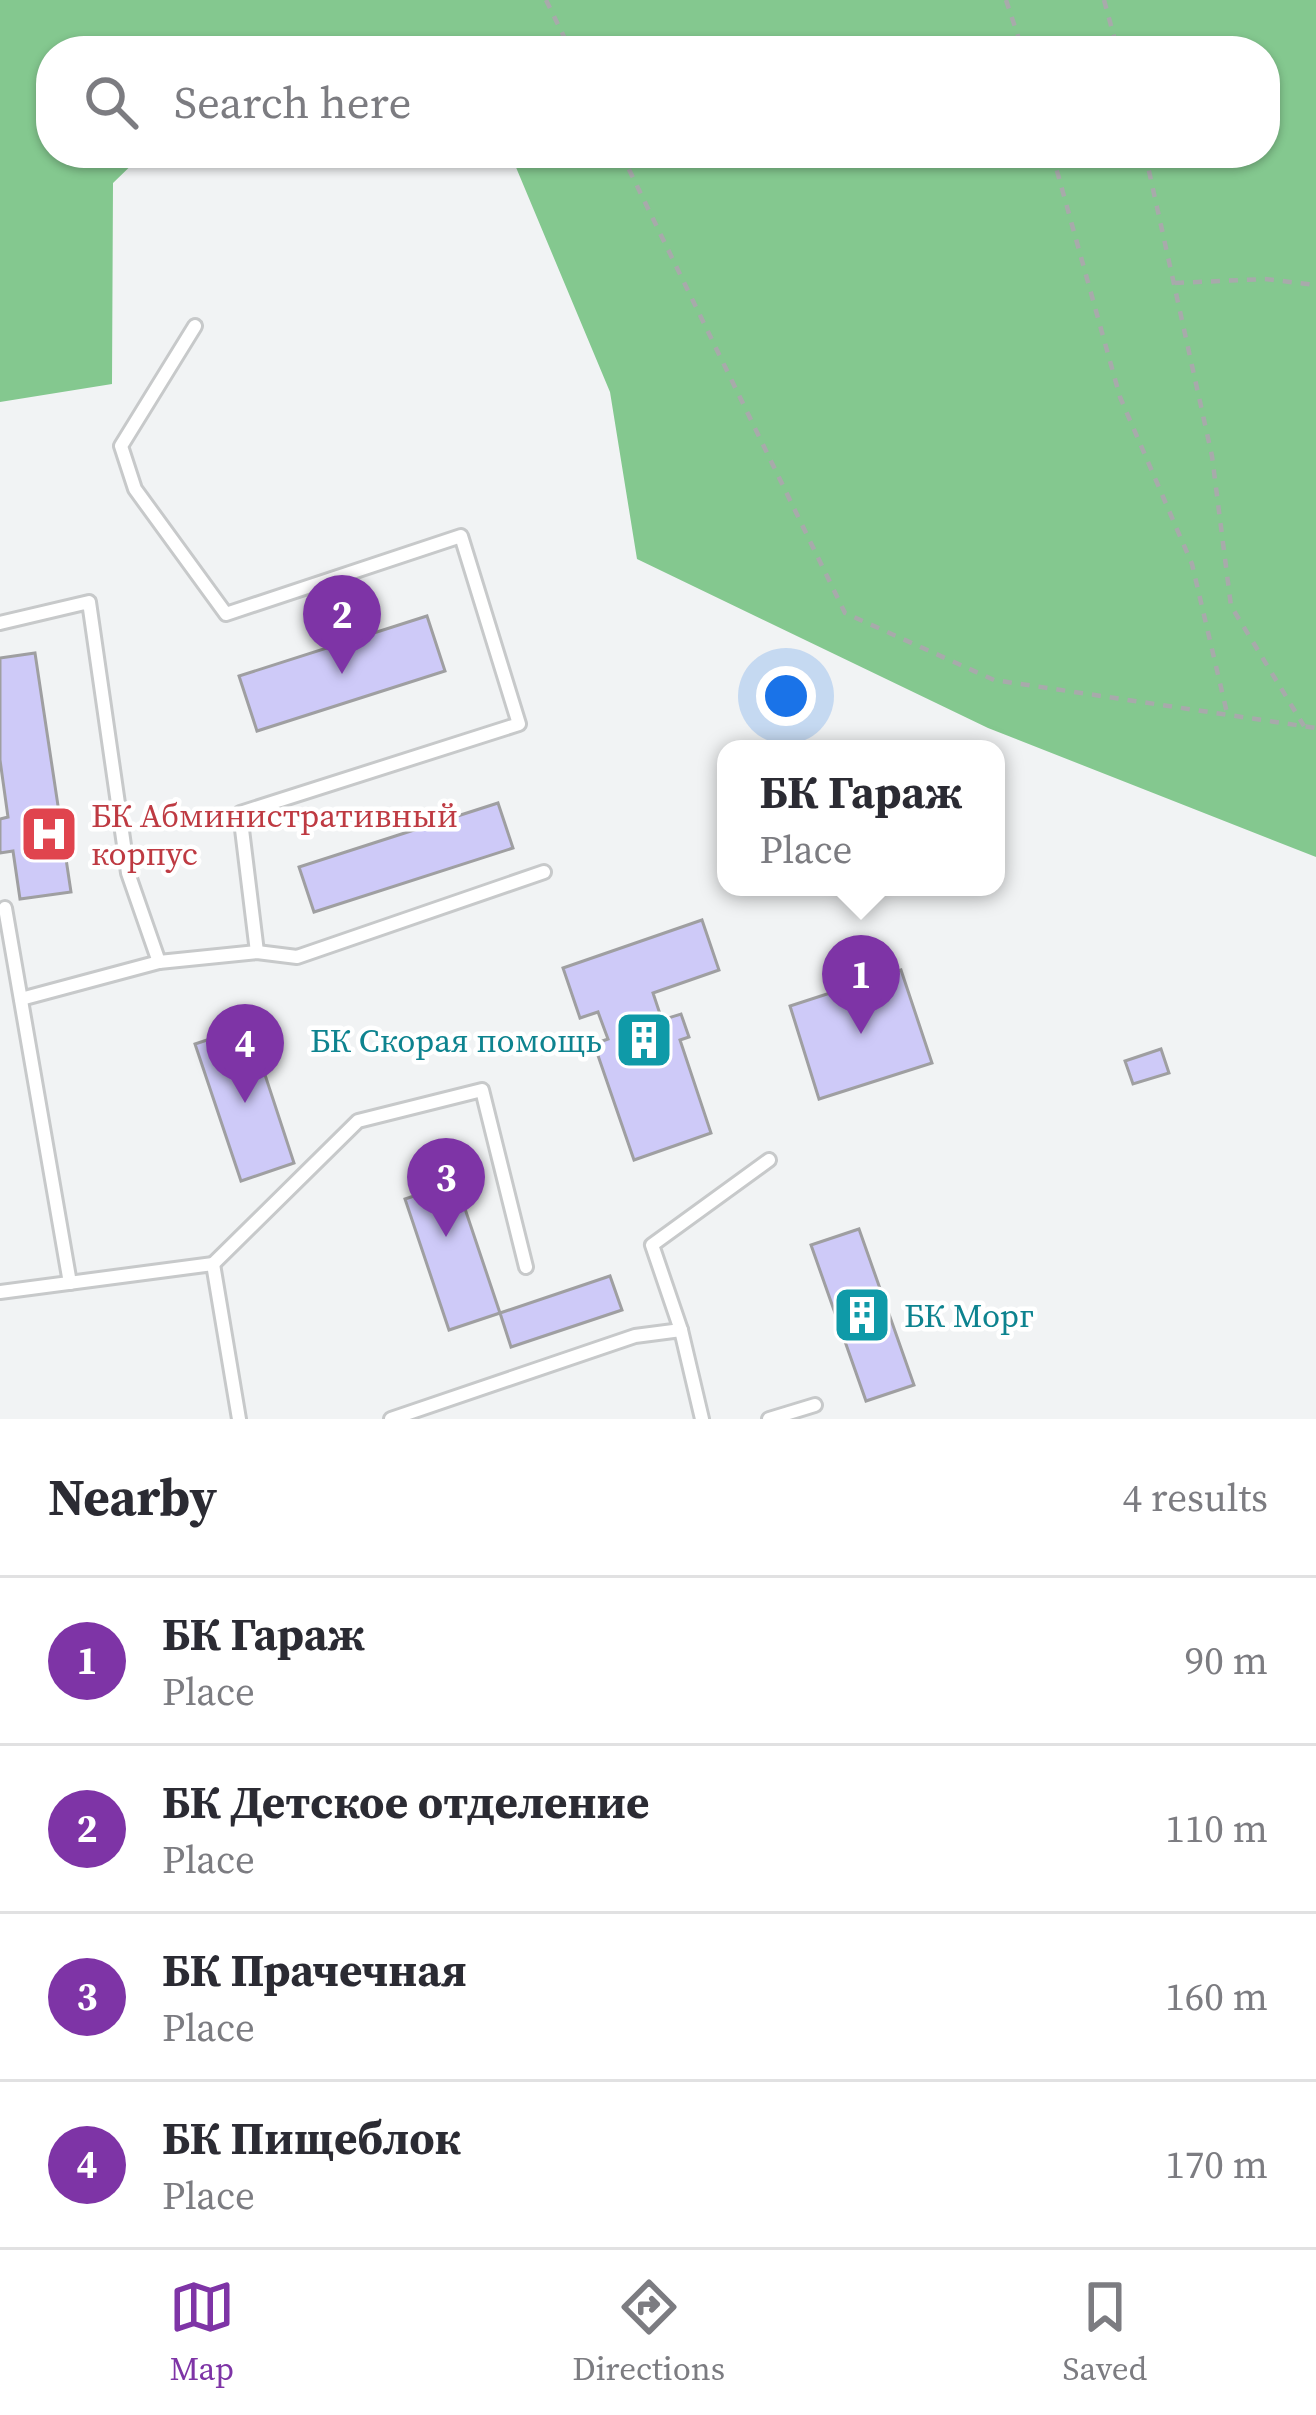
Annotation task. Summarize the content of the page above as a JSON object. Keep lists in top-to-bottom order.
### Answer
{
  "places": {
    "hospital": ["БК Абминистративный корпус"],
    "building": ["БК Скорая помощь", "БК Морг"]
  },
  "page": {
    "search": "Search here",
    "pins": [
      "2",
      "1",
      "4",
      "3"
    ],
    "popup": ["БК Гараж", "Place"],
    "heading": ["Nearby", "4 results"],
    "list": [
      {
        "mark": "1",
        "name": "БК Гараж",
        "note": "Place",
        "value": "90 m"
      },
      {
        "mark": "2",
        "name": "БК Детское отделение",
        "note": "Place",
        "value": "110 m"
      },
      {
        "mark": "3",
        "name": "БК Прачечная",
        "note": "Place",
        "value": "160 m"
      },
      {
        "mark": "4",
        "name": "БК Пищеблок",
        "note": "Place",
        "value": "170 m"
      }
    ],
    "nav": ["Map", "Directions", "Saved"]
  }
}
